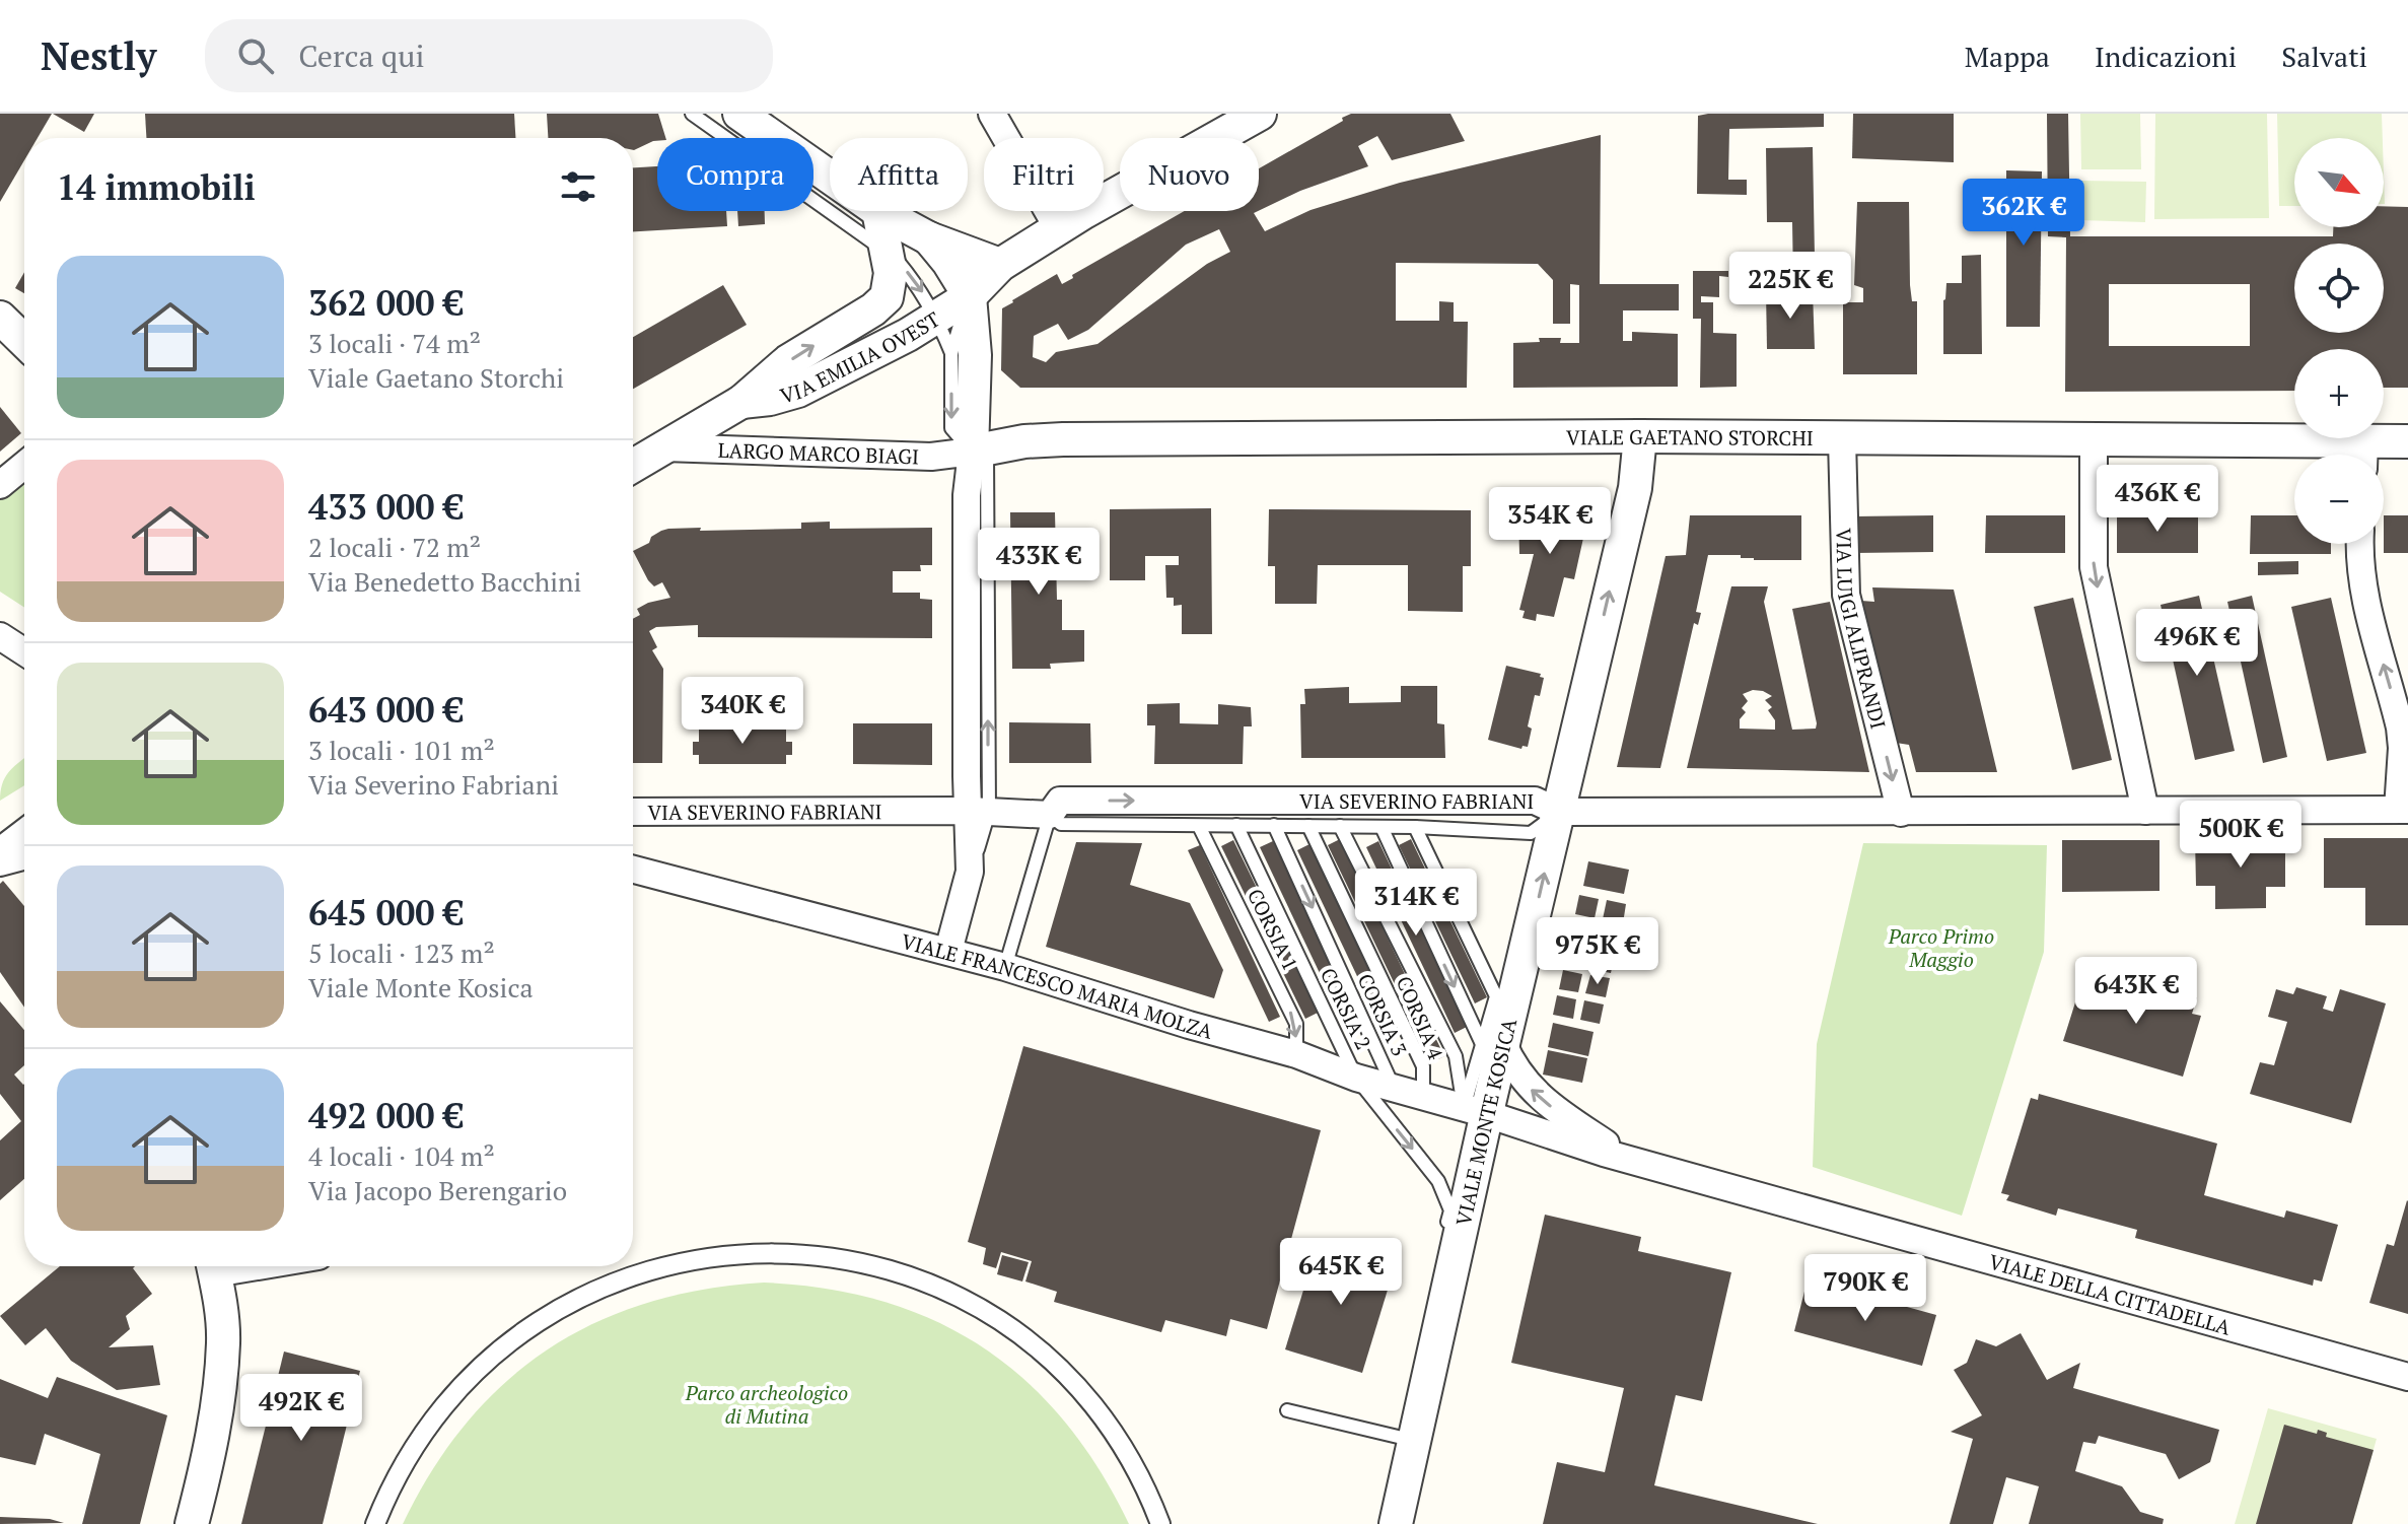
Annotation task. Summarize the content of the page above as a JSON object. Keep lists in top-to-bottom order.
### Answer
{
  "streets": {
    "street": [
      "VIA EMILIA OVEST",
      "VIALE GAETANO STORCHI",
      "LARGO MARCO BIAGI",
      "VIA LUIGI ALIPRANDI",
      "VIA SEVERINO FABRIANI",
      "VIALE FRANCESCO MARIA MOLZA",
      "VIALE MONTE KOSICA",
      "VIALE DELLA CITTADELLA"
    ],
    "lane": [
      "CORSIA 1",
      "CORSIA 2",
      "CORSIA 3",
      "CORSIA 4"
    ]
  },
  "crossings": [
    ["VIA EMILIA OVEST", "LARGO MARCO BIAGI"],
    ["VIALE GAETANO STORCHI", "LARGO MARCO BIAGI"],
    ["VIALE GAETANO STORCHI", "VIA LUIGI ALIPRANDI"],
    ["VIALE GAETANO STORCHI", "VIALE MONTE KOSICA"],
    ["VIA LUIGI ALIPRANDI", "VIA SEVERINO FABRIANI"],
    ["VIA SEVERINO FABRIANI", "VIALE MONTE KOSICA"],
    ["CORSIA 1", "VIALE FRANCESCO MARIA MOLZA"],
    ["VIALE FRANCESCO MARIA MOLZA", "CORSIA 2"],
    ["VIALE FRANCESCO MARIA MOLZA", "CORSIA 3"],
    ["VIALE FRANCESCO MARIA MOLZA", "CORSIA 4"],
    ["VIALE FRANCESCO MARIA MOLZA", "VIALE MONTE KOSICA"],
    ["VIALE FRANCESCO MARIA MOLZA", "VIALE DELLA CITTADELLA"],
    ["CORSIA 2", "VIALE MONTE KOSICA"],
    ["VIALE MONTE KOSICA", "VIALE DELLA CITTADELLA"]
  ],
  "one_way": ["VIA LUIGI ALIPRANDI", "CORSIA 1"],
  "parks": ["Parco Primo Maggio", "Parco archeologico di Mutina"],
  "north": "bottom right",
  "page": {
    "header": "Nestly",
    "search": "Cerca qui",
    "nav": ["Mappa", "Indicazioni", "Salvati"],
    "map_buttons": ["+", "−"],
    "chip": [
      "Compra",
      "Affitta",
      "Filtri",
      "Nuovo"
    ],
    "heading": "14 immobili",
    "price": [
      "362K €",
      "225K €",
      "436K €",
      "354K €",
      "433K €",
      "496K €",
      "340K €",
      "500K €",
      "314K €",
      "975K €",
      "643K €",
      "645K €",
      "790K €",
      "492K €"
    ],
    "list": [
      {
        "name": "362 000 €",
        "note": "3 locali · 74 m² · Viale Gaetano Storchi"
      },
      {
        "name": "433 000 €",
        "note": "2 locali · 72 m² · Via Benedetto Bacchini"
      },
      {
        "name": "643 000 €",
        "note": "3 locali · 101 m² · Via Severino Fabriani"
      },
      {
        "name": "645 000 €",
        "note": "5 locali · 123 m² · Viale Monte Kosica"
      },
      {
        "name": "492 000 €",
        "note": "4 locali · 104 m² · Via Jacopo Berengario"
      }
    ]
  }
}
